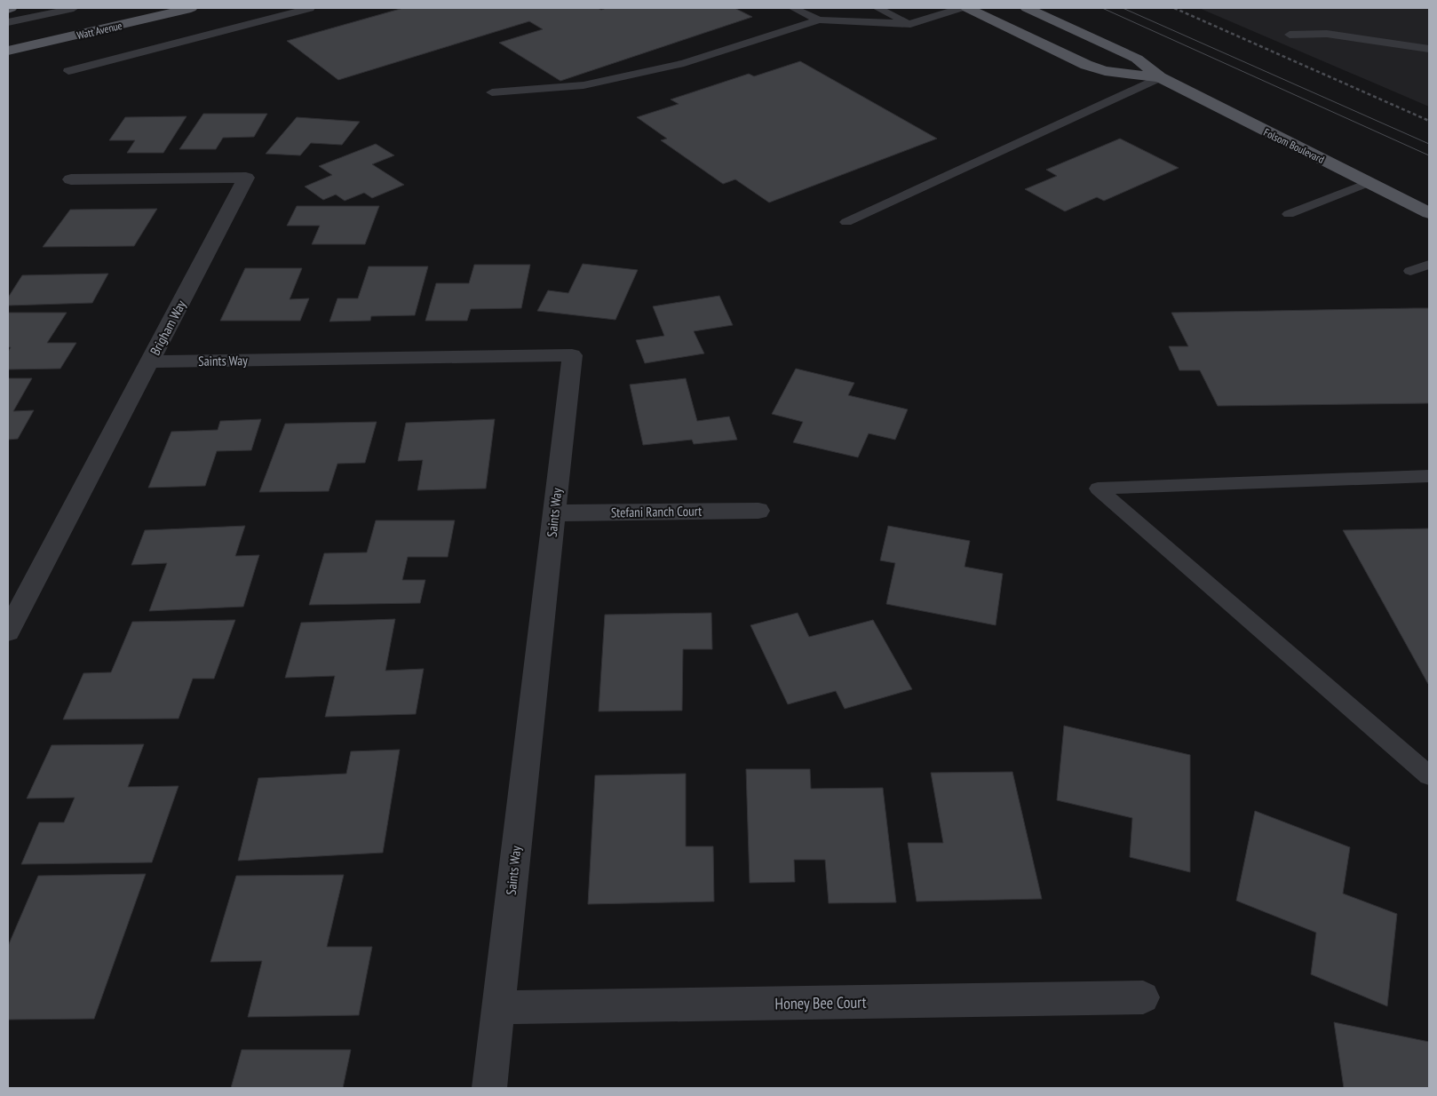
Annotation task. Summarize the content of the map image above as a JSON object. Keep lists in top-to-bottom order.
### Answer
{
  "streets": {
    "main road": ["Watt Avenue", "Folsom Boulevard"],
    "street": [
      "Brigham Way",
      "Saints Way",
      "Stefani Ranch Court",
      "Honey Bee Court"
    ]
  },
  "crossings": [
    ["Brigham Way", "Saints Way"],
    ["Saints Way", "Stefani Ranch Court"],
    ["Saints Way", "Honey Bee Court"]
  ]
}
